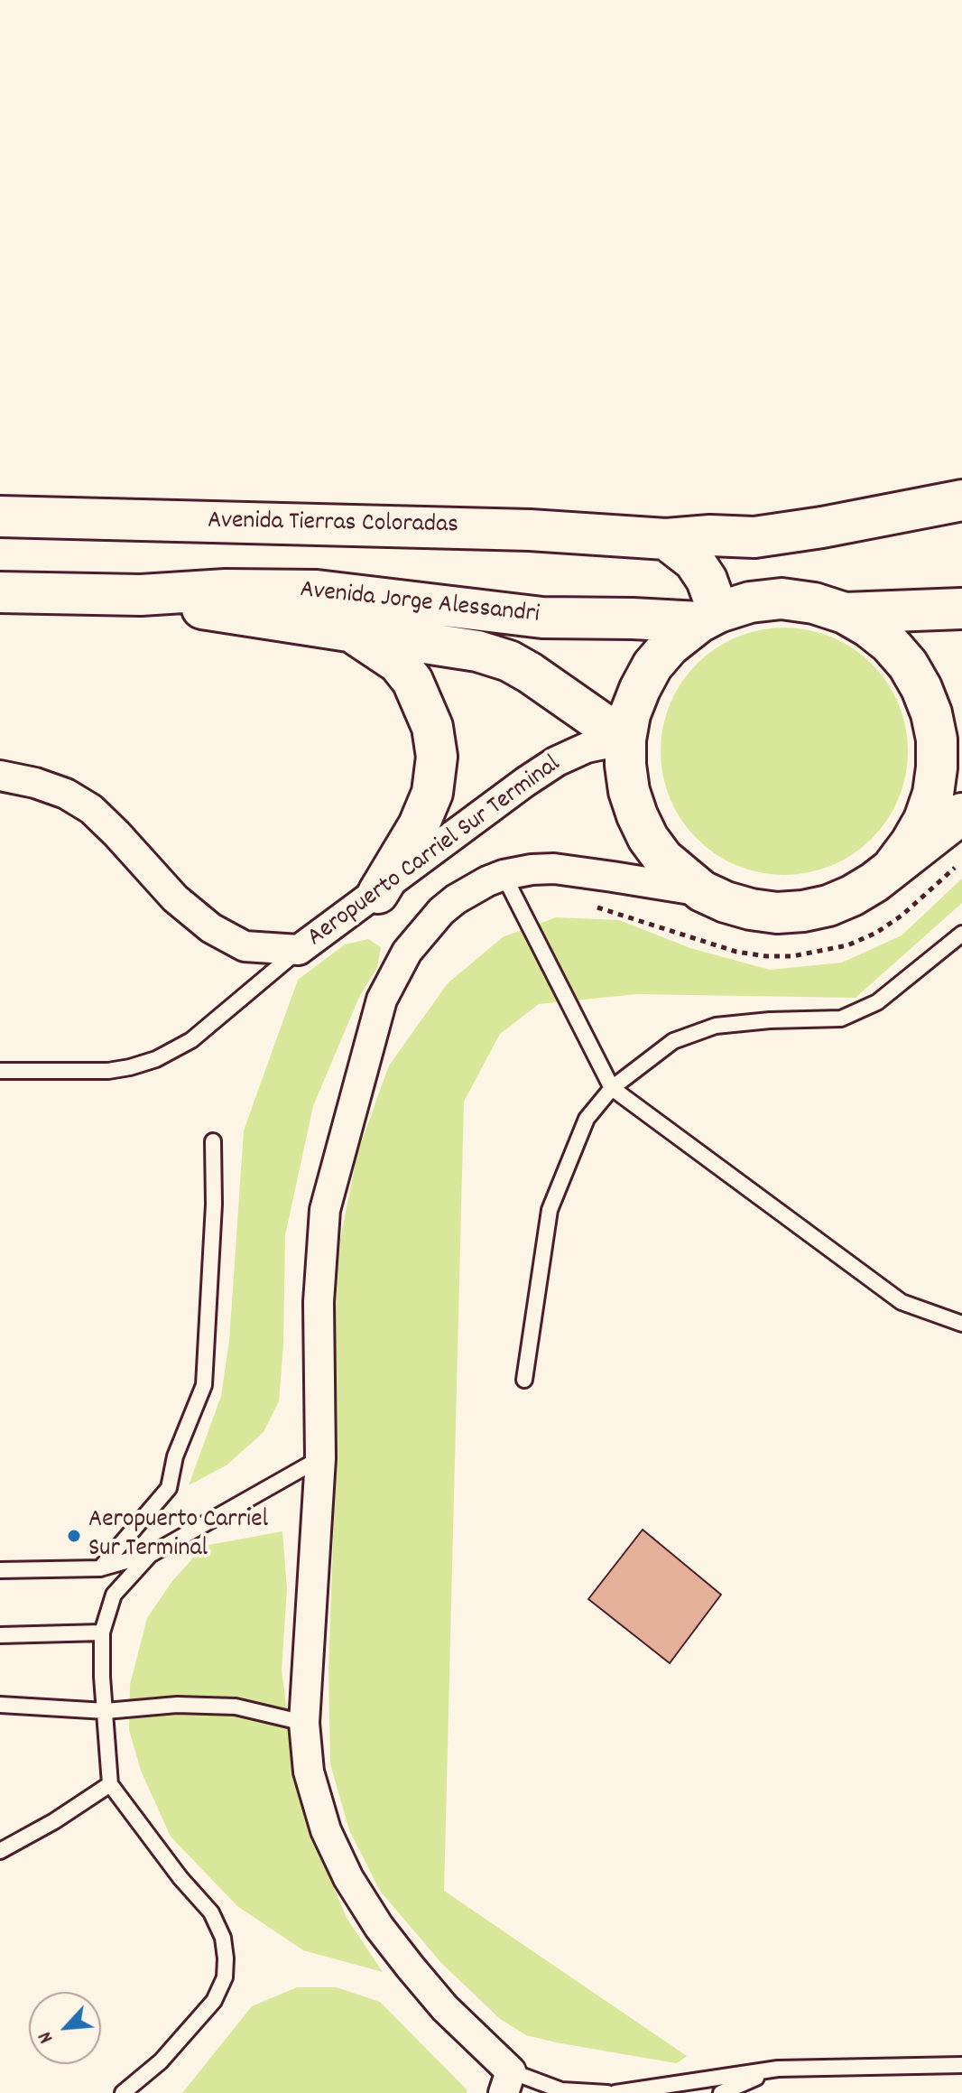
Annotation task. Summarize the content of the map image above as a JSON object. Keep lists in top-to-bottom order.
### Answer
{
  "streets": {
    "main road": ["Avenida Tierras Coloradas", "Avenida Jorge Alessandri"],
    "street": ["Aeropuerto Carriel Sur Terminal"]
  },
  "crossings": [
    ["Avenida Jorge Alessandri", "Aeropuerto Carriel Sur Terminal"]
  ],
  "places": ["Aeropuerto Carriel Sur Terminal"],
  "north": "bottom left"
}
